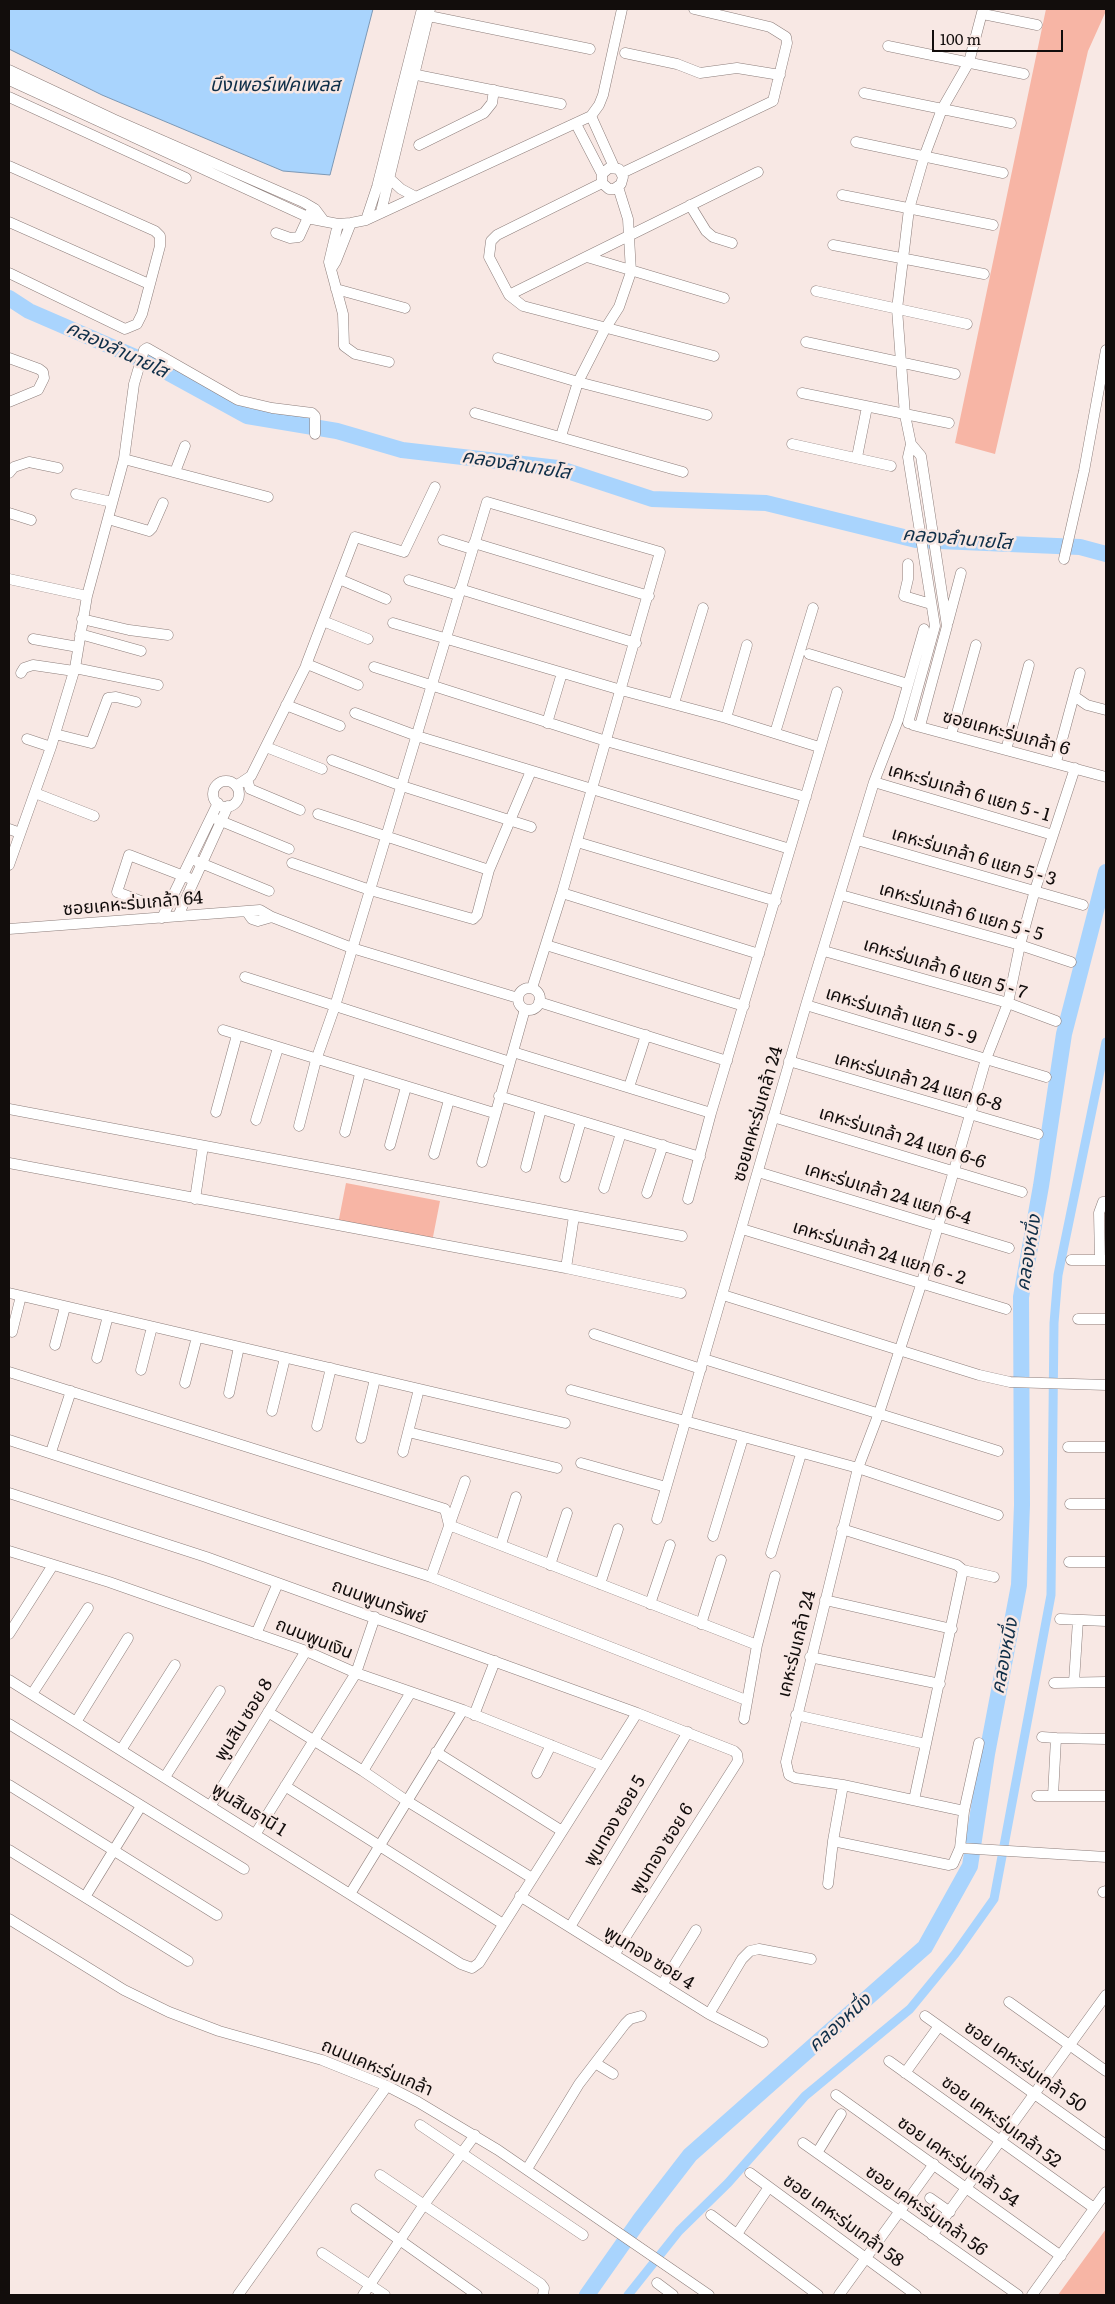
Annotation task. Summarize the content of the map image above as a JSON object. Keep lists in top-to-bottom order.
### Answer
{
  "streets": {
    "street": [
      "ซอยเคหะร่มเกล้า 6",
      "เคหะร่มเกล้า 6 แยก 5 - 1",
      "เคหะร่มเกล้า 6 แยก 5 - 3",
      "ซอยเคหะร่มเกล้า 64",
      "เคหะร่มเกล้า 6 แยก 5 - 5",
      "เคหะร่มเกล้า 6 แยก 5 - 7",
      "เคหะร่มเกล้า แยก 5 - 9",
      "เคหะร่มเกล้า 24 แยก 6-8",
      "ซอยเคหะร่มเกล้า 24",
      "เคหะร่มเกล้า 24 แยก 6-6",
      "เคหะร่มเกล้า 24 แยก 6-4",
      "เคหะร่มเกล้า 24 แยก 6 - 2",
      "ถนนพูนทรัพย์",
      "ถนนพูนเงิน",
      "เคหะร่มเกล้า 24",
      "พูนสิน ซอย 8",
      "พูนสินธานี 1",
      "พูนทอง ซอย 5",
      "พูนทอง ซอย 6",
      "พูนทอง ซอย 4",
      "ซอย เคหะร่มเกล้า 50",
      "ถนนเคหะร่มเกล้า",
      "ซอย เคหะร่มเกล้า 52",
      "ซอย เคหะร่มเกล้า 54",
      "ซอย เคหะร่มเกล้า 56",
      "ซอย เคหะร่มเกล้า 58"
    ]
  },
  "crossings": [
    ["ซอยเคหะร่มเกล้า 6", "ซอยเคหะร่มเกล้า 24"],
    ["ซอยเคหะร่มเกล้า 6", "เคหะร่มเกล้า 24"],
    ["เคหะร่มเกล้า 6 แยก 5 - 1", "ซอยเคหะร่มเกล้า 24"],
    ["เคหะร่มเกล้า 6 แยก 5 - 1", "เคหะร่มเกล้า 24"],
    ["เคหะร่มเกล้า 6 แยก 5 - 3", "ซอยเคหะร่มเกล้า 24"],
    ["เคหะร่มเกล้า 6 แยก 5 - 3", "เคหะร่มเกล้า 24"],
    ["เคหะร่มเกล้า 6 แยก 5 - 5", "ซอยเคหะร่มเกล้า 24"],
    ["เคหะร่มเกล้า 6 แยก 5 - 5", "เคหะร่มเกล้า 24"],
    ["เคหะร่มเกล้า 6 แยก 5 - 7", "ซอยเคหะร่มเกล้า 24"],
    ["เคหะร่มเกล้า 6 แยก 5 - 7", "เคหะร่มเกล้า 24"],
    ["เคหะร่มเกล้า แยก 5 - 9", "ซอยเคหะร่มเกล้า 24"],
    ["เคหะร่มเกล้า แยก 5 - 9", "เคหะร่มเกล้า 24"],
    ["เคหะร่มเกล้า 24 แยก 6-8", "ซอยเคหะร่มเกล้า 24"],
    ["เคหะร่มเกล้า 24 แยก 6-8", "เคหะร่มเกล้า 24"],
    ["ซอยเคหะร่มเกล้า 24", "เคหะร่มเกล้า 24 แยก 6-6"],
    ["ซอยเคหะร่มเกล้า 24", "เคหะร่มเกล้า 24 แยก 6-4"],
    ["ซอยเคหะร่มเกล้า 24", "เคหะร่มเกล้า 24 แยก 6 - 2"],
    ["เคหะร่มเกล้า 24 แยก 6-6", "เคหะร่มเกล้า 24"],
    ["เคหะร่มเกล้า 24 แยก 6-4", "เคหะร่มเกล้า 24"],
    ["เคหะร่มเกล้า 24 แยก 6 - 2", "เคหะร่มเกล้า 24"],
    ["ถนนพูนทรัพย์", "พูนทอง ซอย 5"],
    ["ถนนพูนทรัพย์", "พูนทอง ซอย 6"],
    ["ถนนพูนเงิน", "พูนสิน ซอย 8"],
    ["พูนสิน ซอย 8", "พูนสินธานี 1"],
    ["พูนทอง ซอย 5", "พูนทอง ซอย 4"],
    ["พูนทอง ซอย 6", "พูนทอง ซอย 4"]
  ],
  "water": ["บึงเพอร์เฟคเพลส", "คลองลำนายโส", "คลองหนึ่ง"],
  "scale_bar": "100 m"
}
